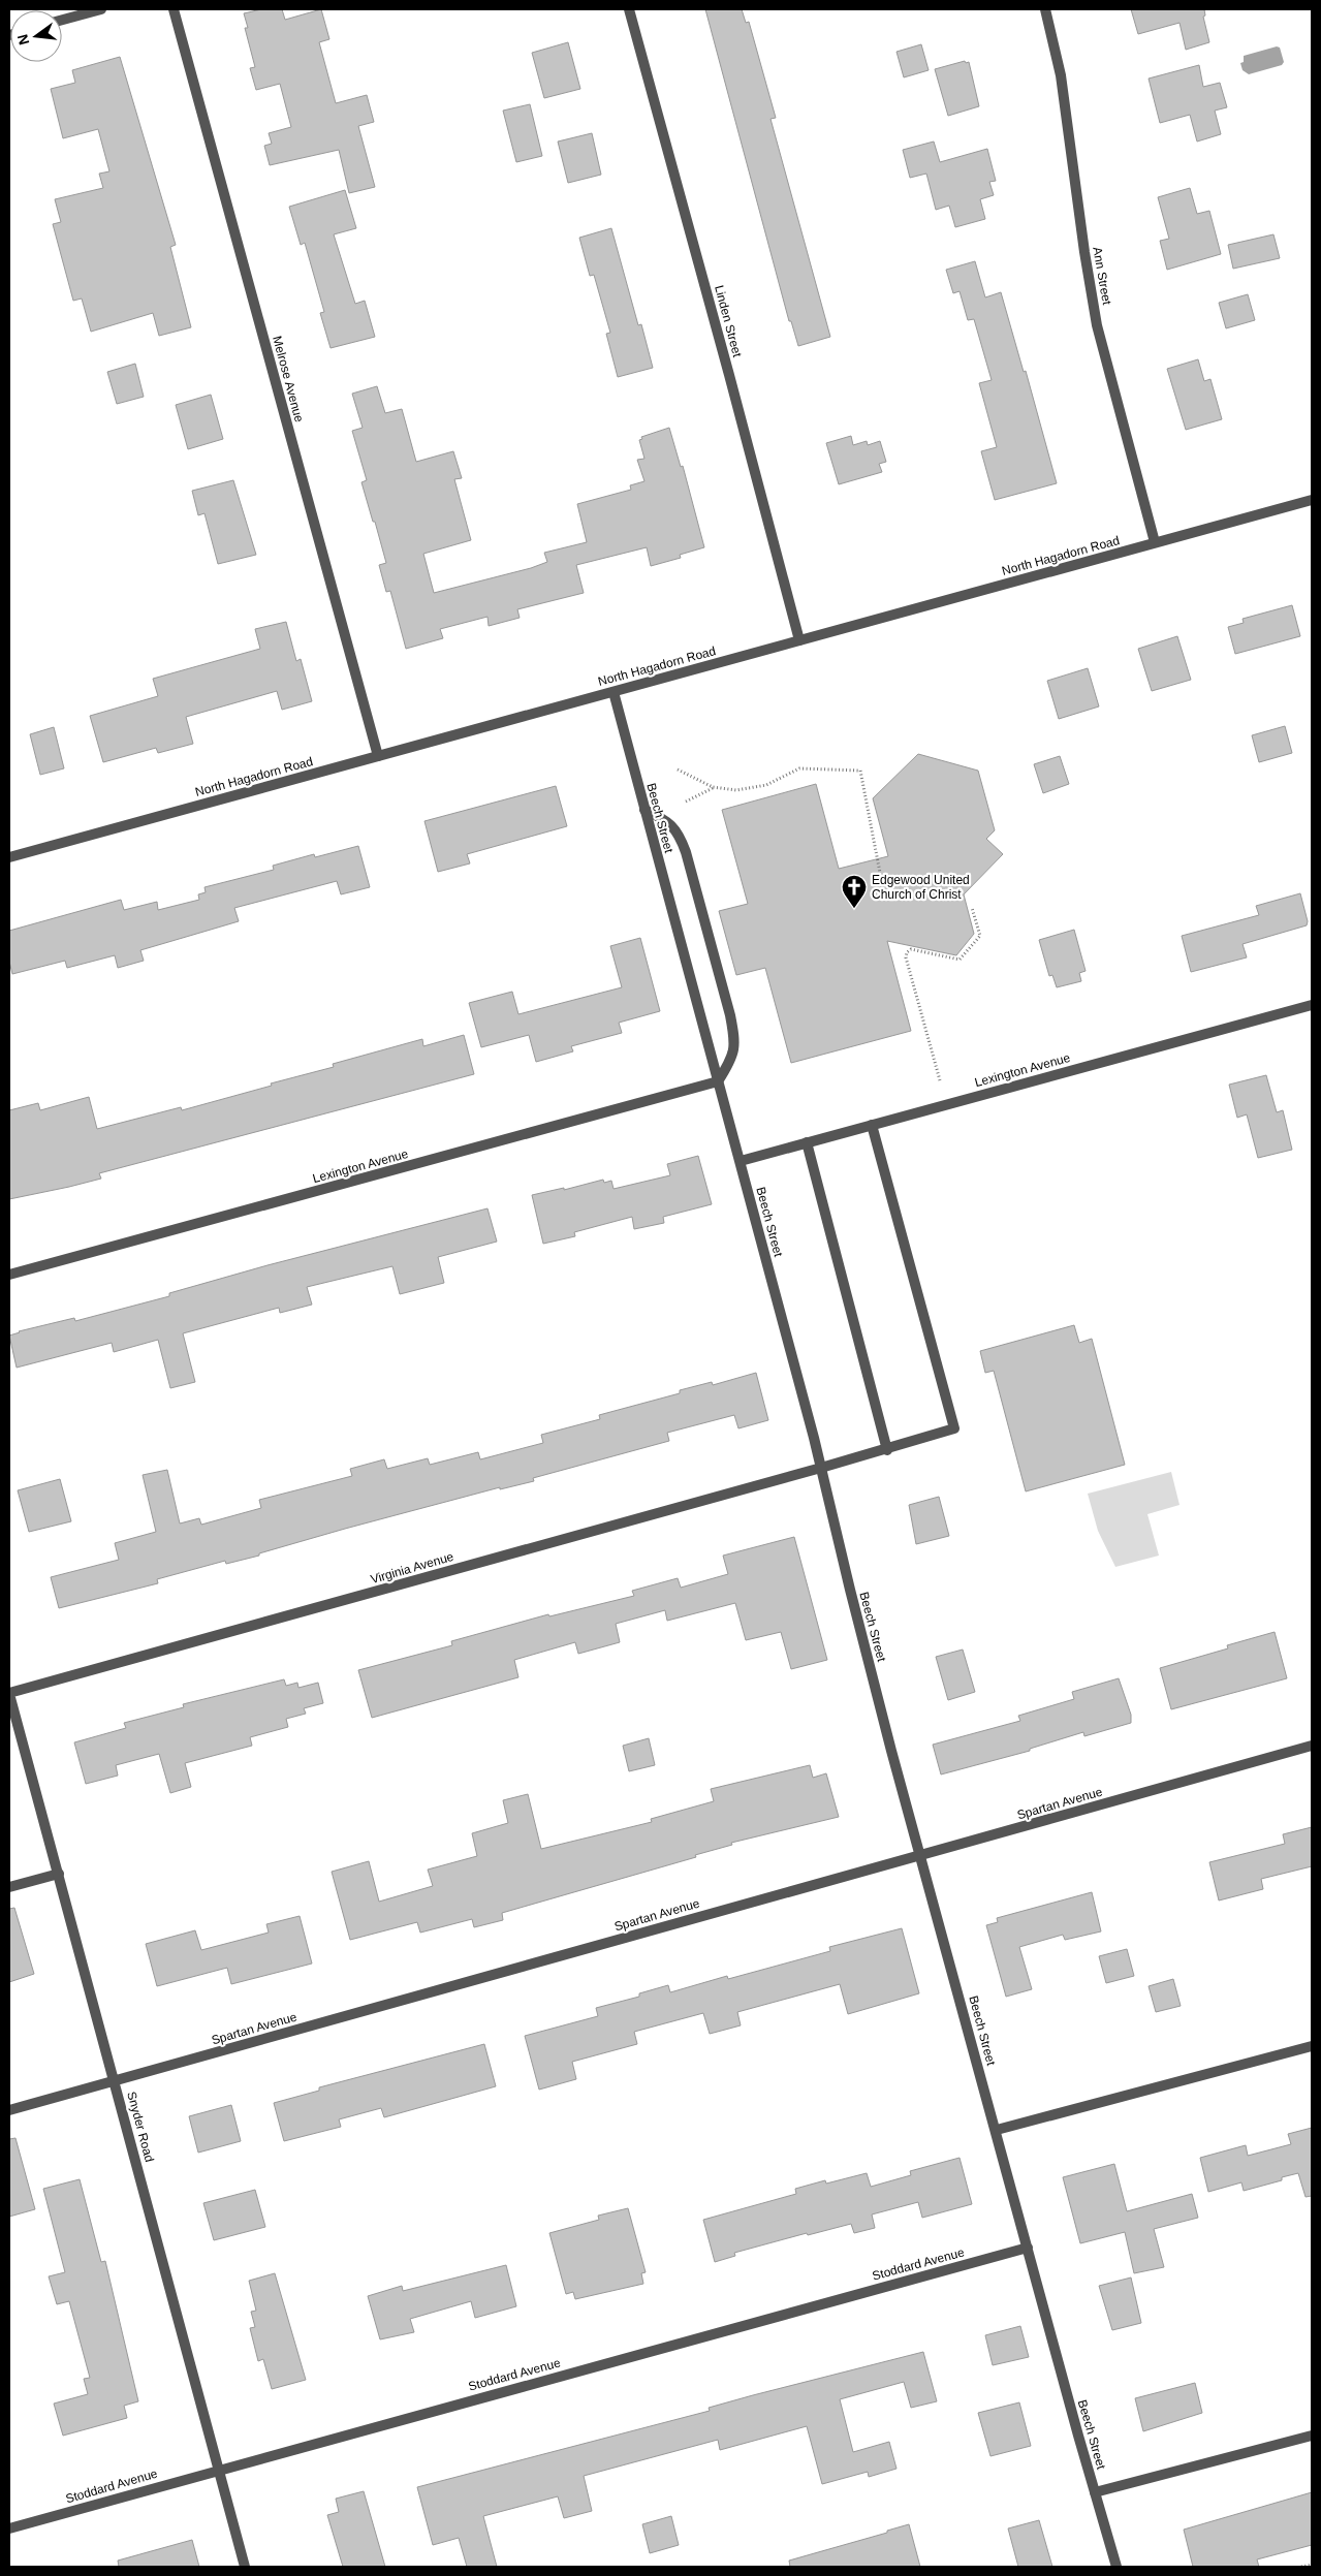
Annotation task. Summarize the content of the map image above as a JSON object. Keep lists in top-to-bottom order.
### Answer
{
  "streets": {
    "street": [
      "Ann Street",
      "Linden Street",
      "Melrose Avenue",
      "North Hagadorn Road",
      "Beech Street",
      "Lexington Avenue",
      "Virginia Avenue",
      "Spartan Avenue",
      "Snyder Road",
      "Stoddard Avenue"
    ]
  },
  "crossings": [
    ["Ann Street", "North Hagadorn Road"],
    ["Linden Street", "North Hagadorn Road"],
    ["Melrose Avenue", "North Hagadorn Road"],
    ["North Hagadorn Road", "Beech Street"],
    ["Beech Street", "Lexington Avenue"],
    ["Beech Street", "Virginia Avenue"],
    ["Beech Street", "Spartan Avenue"],
    ["Beech Street", "Stoddard Avenue"],
    ["Lexington Avenue", "Virginia Avenue"],
    ["Virginia Avenue", "Snyder Road"],
    ["Spartan Avenue", "Snyder Road"],
    ["Snyder Road", "Stoddard Avenue"]
  ],
  "places": {
    "church": ["Edgewood United Church of Christ"]
  },
  "north": "left"
}
